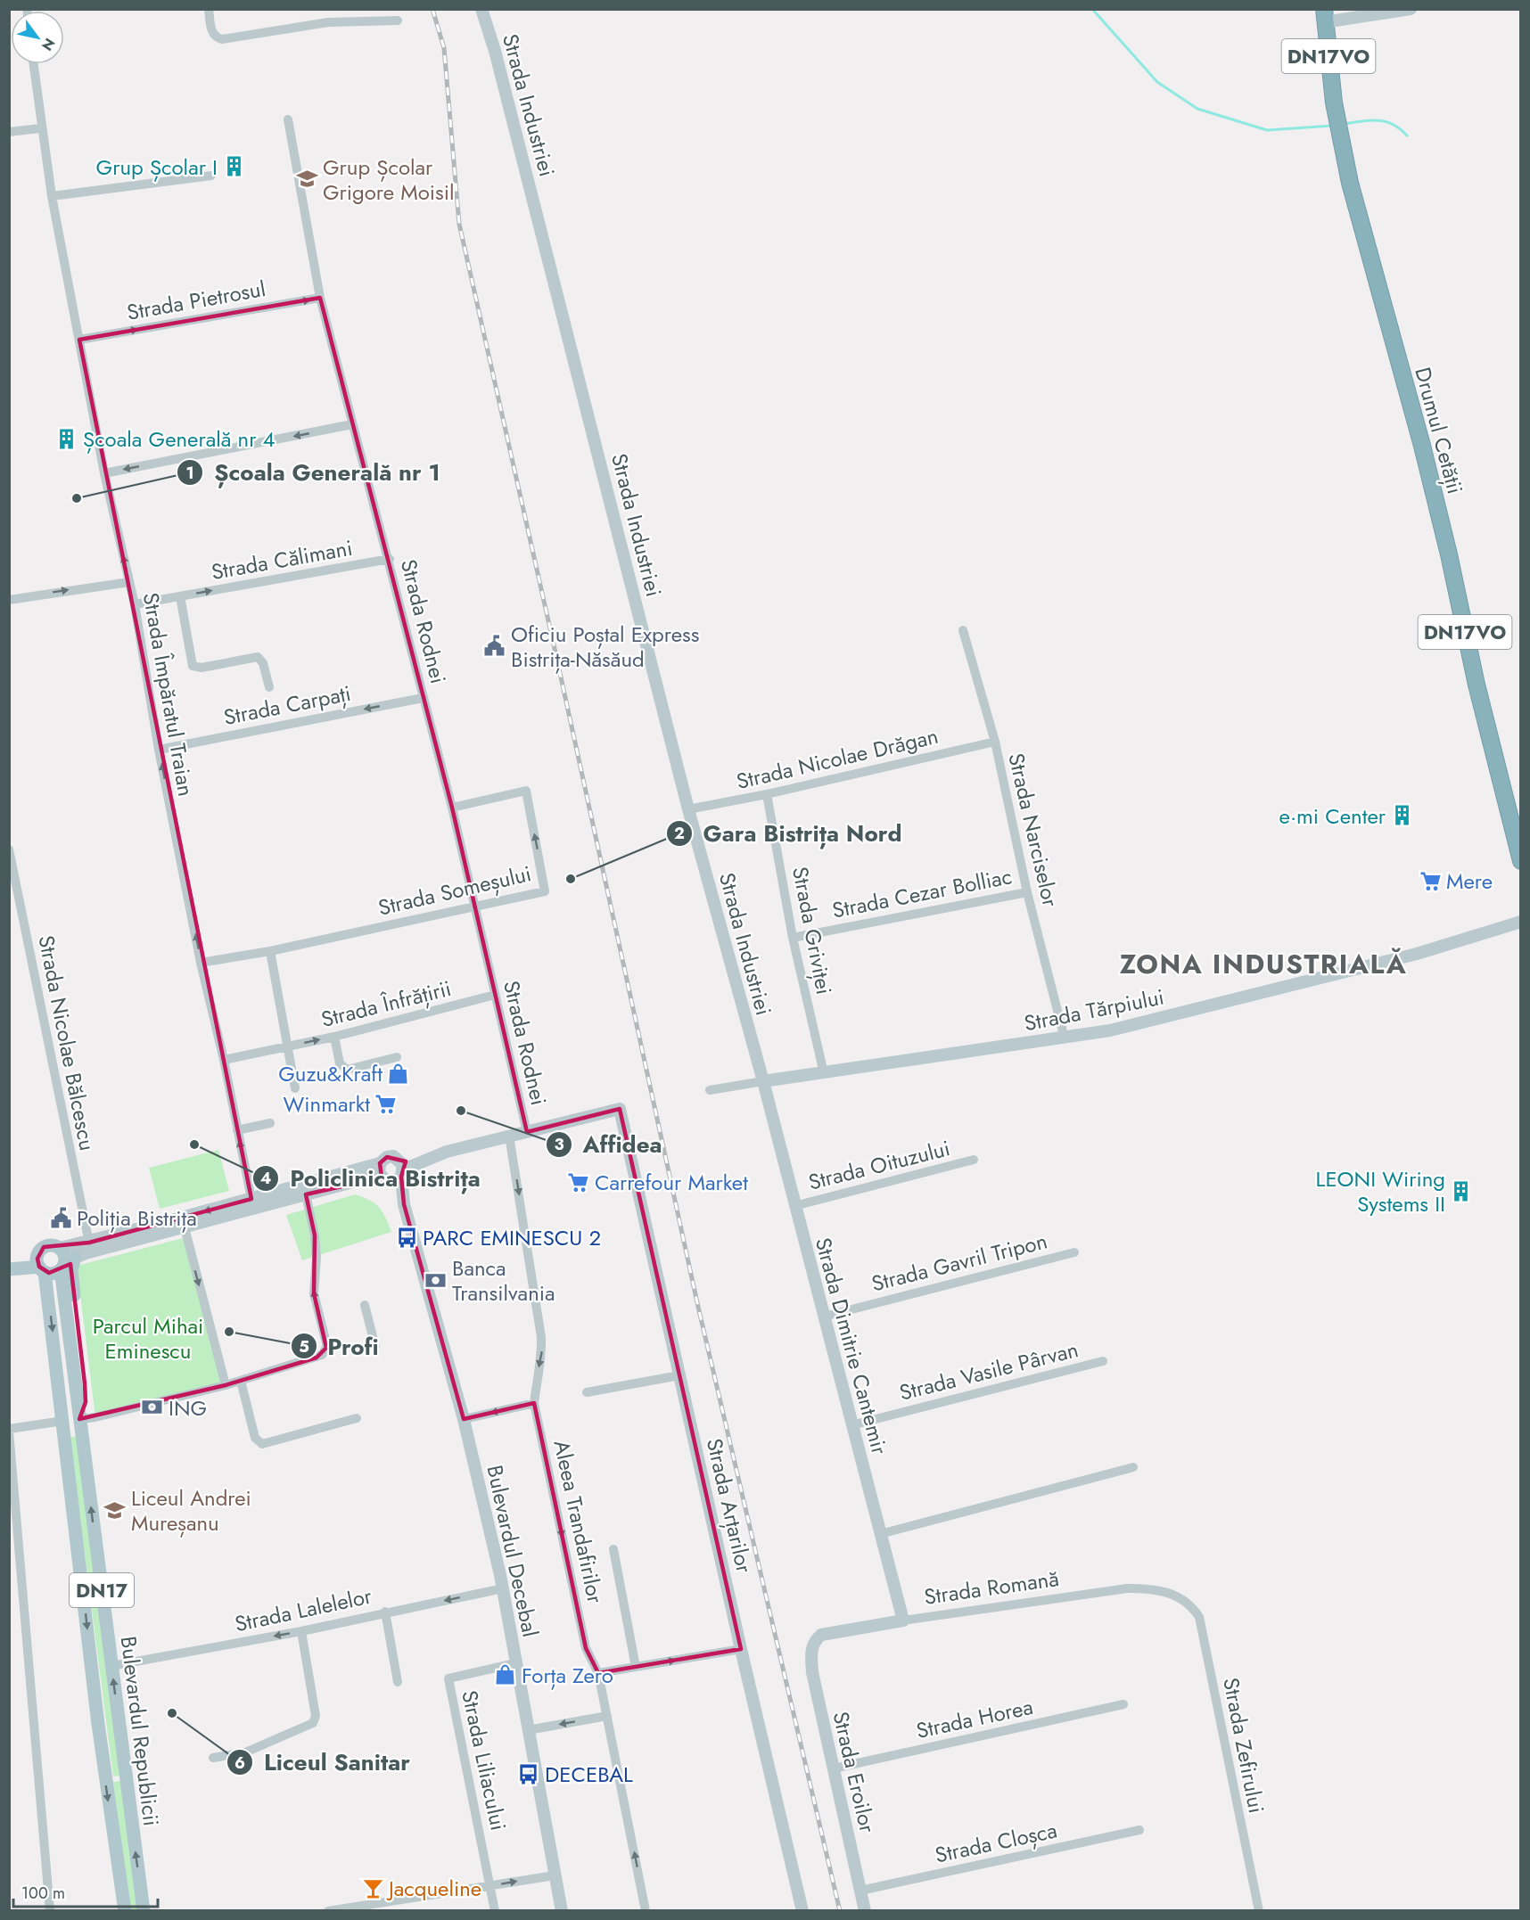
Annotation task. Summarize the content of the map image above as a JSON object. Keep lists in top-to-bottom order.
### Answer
{
  "streets": {
    "highway": ["DN17VO", "Drumul Cetății"],
    "main road": ["DN17", "Bulevardul Republicii"],
    "street": [
      "Strada Industriei",
      "Strada Pietrosul",
      "Strada Călimani",
      "Strada Rodnei",
      "Strada Împăratul Traian",
      "Strada Carpați",
      "Strada Nicolae Drăgan",
      "Strada Narciselor",
      "Strada Someșului",
      "Strada Cezar Bolliac",
      "Strada Griviței",
      "Strada Înfrățirii",
      "Strada Tărpiului",
      "Strada Nicolae Bălcescu",
      "Strada Oituzului",
      "Strada Gavril Tripon",
      "Strada Dimitrie Cantemir",
      "Strada Vasile Pârvan",
      "Strada Arțarilor",
      "Aleea Trandafirilor",
      "Bulevardul Decebal",
      "Strada Romană",
      "Strada Lalelelor",
      "Strada Horea",
      "Strada Zefirului",
      "Strada Liliacului",
      "Strada Eroilor",
      "Strada Cloșca"
    ]
  },
  "crossings": [
    ["Strada Industriei", "Strada Nicolae Drăgan"],
    ["Strada Industriei", "Strada Tărpiului"],
    ["Strada Industriei", "Strada Dimitrie Cantemir"],
    ["Strada Pietrosul", "Strada Rodnei"],
    ["Strada Pietrosul", "Strada Împăratul Traian"],
    ["Strada Călimani", "Strada Rodnei"],
    ["Strada Călimani", "Strada Împăratul Traian"],
    ["Strada Rodnei", "Strada Carpați"],
    ["Strada Rodnei", "Strada Someșului"],
    ["Strada Rodnei", "Strada Înfrățirii"],
    ["Strada Rodnei", "Strada Arțarilor"],
    ["Strada Împăratul Traian", "Strada Carpați"],
    ["Strada Împăratul Traian", "Strada Someșului"],
    ["Strada Împăratul Traian", "Strada Înfrățirii"],
    ["Strada Nicolae Drăgan", "Strada Narciselor"],
    ["Strada Nicolae Drăgan", "Strada Griviței"],
    ["Strada Narciselor", "Strada Cezar Bolliac"],
    ["Strada Narciselor", "Strada Tărpiului"],
    ["Strada Cezar Bolliac", "Strada Griviței"],
    ["Strada Griviței", "Strada Tărpiului"],
    ["Strada Tărpiului", "Strada Dimitrie Cantemir"],
    ["Strada Oituzului", "Strada Dimitrie Cantemir"],
    ["Strada Gavril Tripon", "Strada Dimitrie Cantemir"],
    ["Strada Dimitrie Cantemir", "Strada Vasile Pârvan"],
    ["Strada Dimitrie Cantemir", "Strada Romană"],
    ["Bulevardul Decebal", "Strada Lalelelor"],
    ["Bulevardul Decebal", "Strada Liliacului"],
    ["Strada Romană", "Strada Zefirului"],
    ["Strada Romană", "Strada Eroilor"],
    ["Strada Lalelelor", "Bulevardul Republicii"],
    ["Strada Horea", "Strada Eroilor"],
    ["Strada Eroilor", "Strada Cloșca"]
  ],
  "one_way": [
    "Strada Pietrosul",
    "Strada Călimani",
    "Strada Carpați",
    "Strada Lalelelor"
  ],
  "districts": ["ZONA INDUSTRIALĂ"],
  "parks": ["Parcul Mihai Eminescu"],
  "places": {
    "building": [
      "Grup Școlar I",
      "Școala Generală nr 4",
      "e·mi Center",
      "LEONI Wiring Systems II"
    ],
    "school or university": ["Grup Școlar Grigore Moisil", "Liceul Andrei Mureșanu"],
    "other": [
      "Școala Generală nr 1",
      "Gara Bistrița Nord",
      "Affidea",
      "Policlinica Bistrița",
      "Profi",
      "Liceul Sanitar"
    ],
    "public building": ["Oficiu Poștal Express Bistrița-Năsăud", "Poliția Bistrița"],
    "supermarket": ["Mere", "Winmarkt", "Carrefour Market"],
    "shop": ["Guzu&Kraft", "Forța Zero"],
    "bus stop": ["PARC EMINESCU 2", "DECEBAL"],
    "bank": ["Banca Transilvania", "ING"],
    "bar": ["Jacqueline"]
  },
  "scale_bar": "100 m",
  "north": "bottom right"
}
